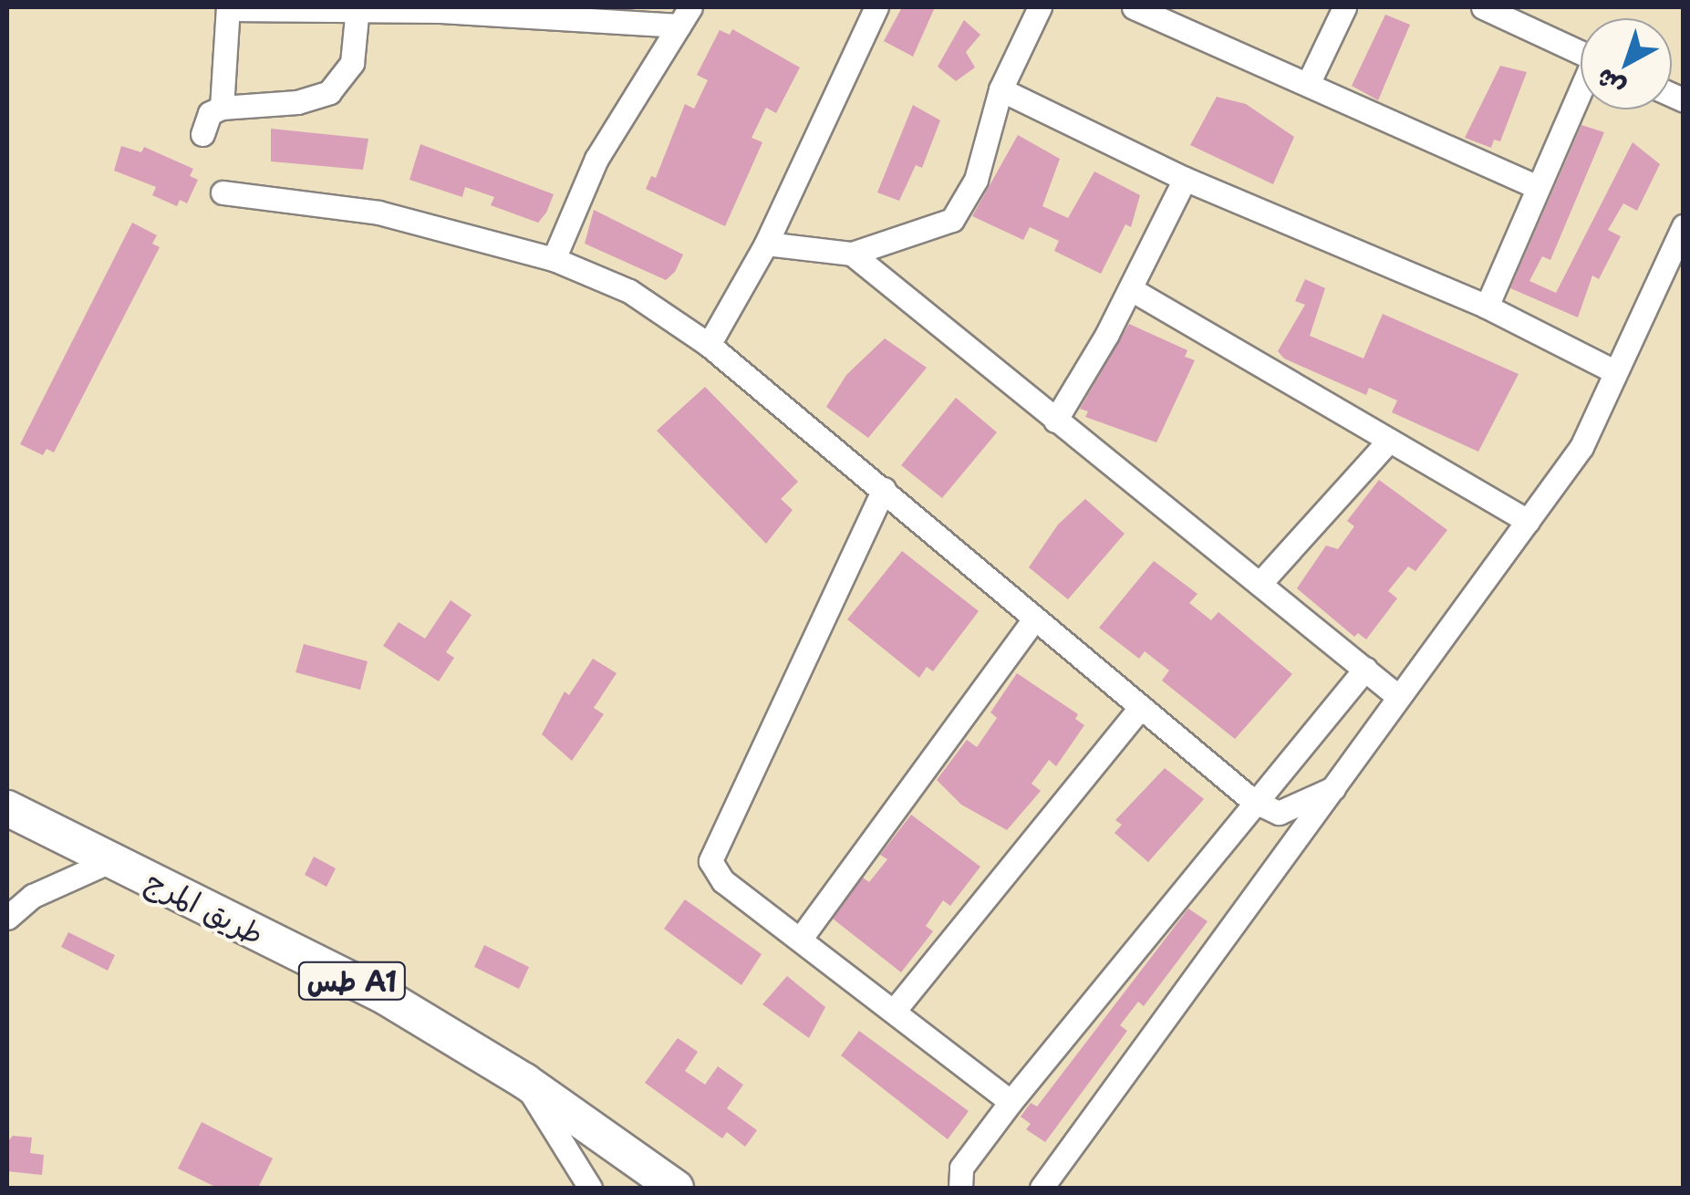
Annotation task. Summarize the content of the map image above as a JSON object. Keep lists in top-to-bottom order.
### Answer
{
  "streets": {
    "highway": ["طريق المرج", "طس A1"]
  },
  "north": "bottom left"
}
